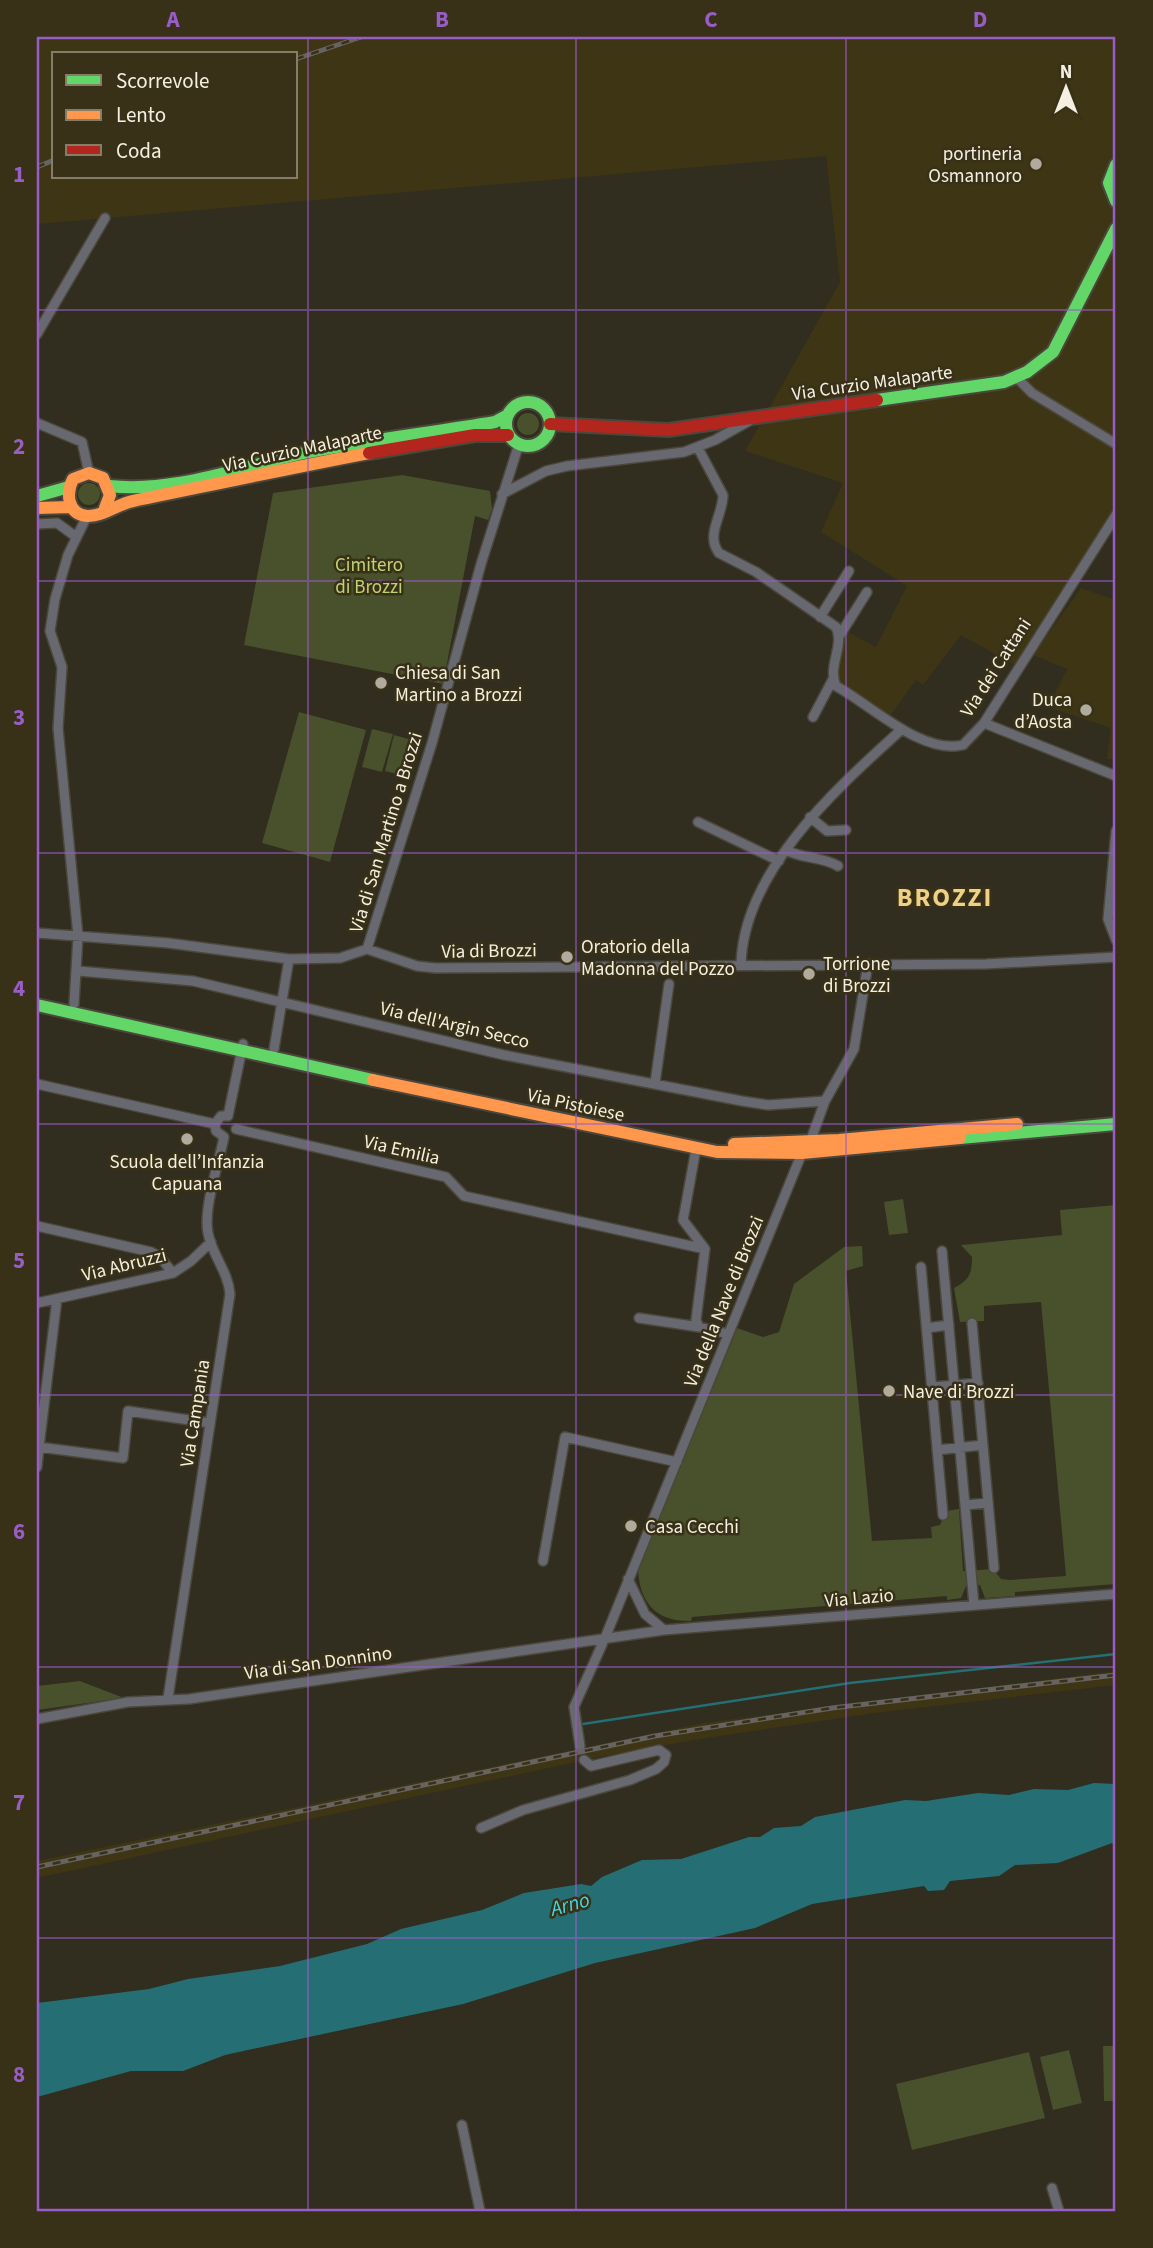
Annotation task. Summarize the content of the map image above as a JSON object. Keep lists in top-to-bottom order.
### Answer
{
  "streets": {
    "main road": ["Via Curzio Malaparte", "Via Pistoiese"],
    "street": [
      "Via dei Cattani",
      "Via di San Martino a Brozzi",
      "Via di Brozzi",
      "Via dell'Argin Secco",
      "Via Emilia",
      "Via Abruzzi",
      "Via della Nave di Brozzi",
      "Via Campania",
      "Via Lazio",
      "Via di San Donnino"
    ]
  },
  "crossings": [
    ["Via Curzio Malaparte", "Via di San Martino a Brozzi"],
    ["Via di San Martino a Brozzi", "Via di Brozzi"],
    ["Via Pistoiese", "Via della Nave di Brozzi"],
    ["Via Emilia", "Via Campania"],
    ["Via Abruzzi", "Via Campania"],
    ["Via della Nave di Brozzi", "Via Lazio"],
    ["Via della Nave di Brozzi", "Via di San Donnino"],
    ["Via Campania", "Via di San Donnino"],
    ["Via Lazio", "Via di San Donnino"]
  ],
  "districts": ["BROZZI"],
  "water": ["Arno"],
  "parks": ["Cimitero di Brozzi"],
  "places": [
    "portineria Osmannoro",
    "Chiesa di San Martino a Brozzi",
    "Duca d’Aosta",
    "Oratorio della Madonna del Pozzo",
    "Torrione di Brozzi",
    "Scuola dell’Infanzia Capuana",
    "Nave di Brozzi",
    "Casa Cecchi"
  ],
  "legend": ["Scorrevole", "Lento", "Coda"],
  "north": "top",
  "grid": {
    "columns": [
      "A",
      "B",
      "C",
      "D"
    ],
    "rows": [
      "1",
      "2",
      "3",
      "4",
      "5",
      "6",
      "7",
      "8"
    ]
  }
}
